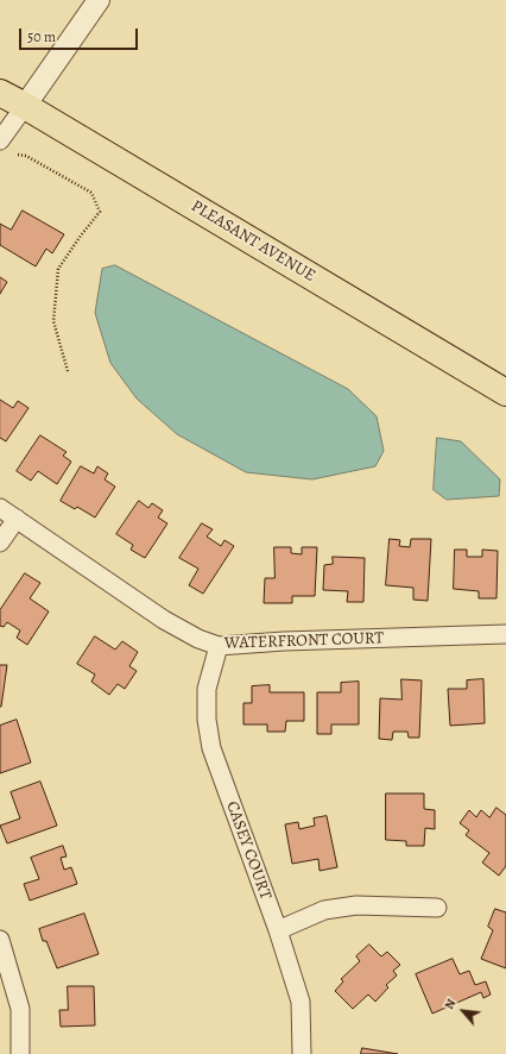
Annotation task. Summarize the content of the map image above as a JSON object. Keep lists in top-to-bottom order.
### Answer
{
  "streets": {
    "main road": ["PLEASANT AVENUE"],
    "street": ["WATERFRONT COURT", "CASEY COURT"]
  },
  "crossings": [
    ["WATERFRONT COURT", "CASEY COURT"]
  ],
  "scale_bar": "50 m",
  "north": "top left"
}
